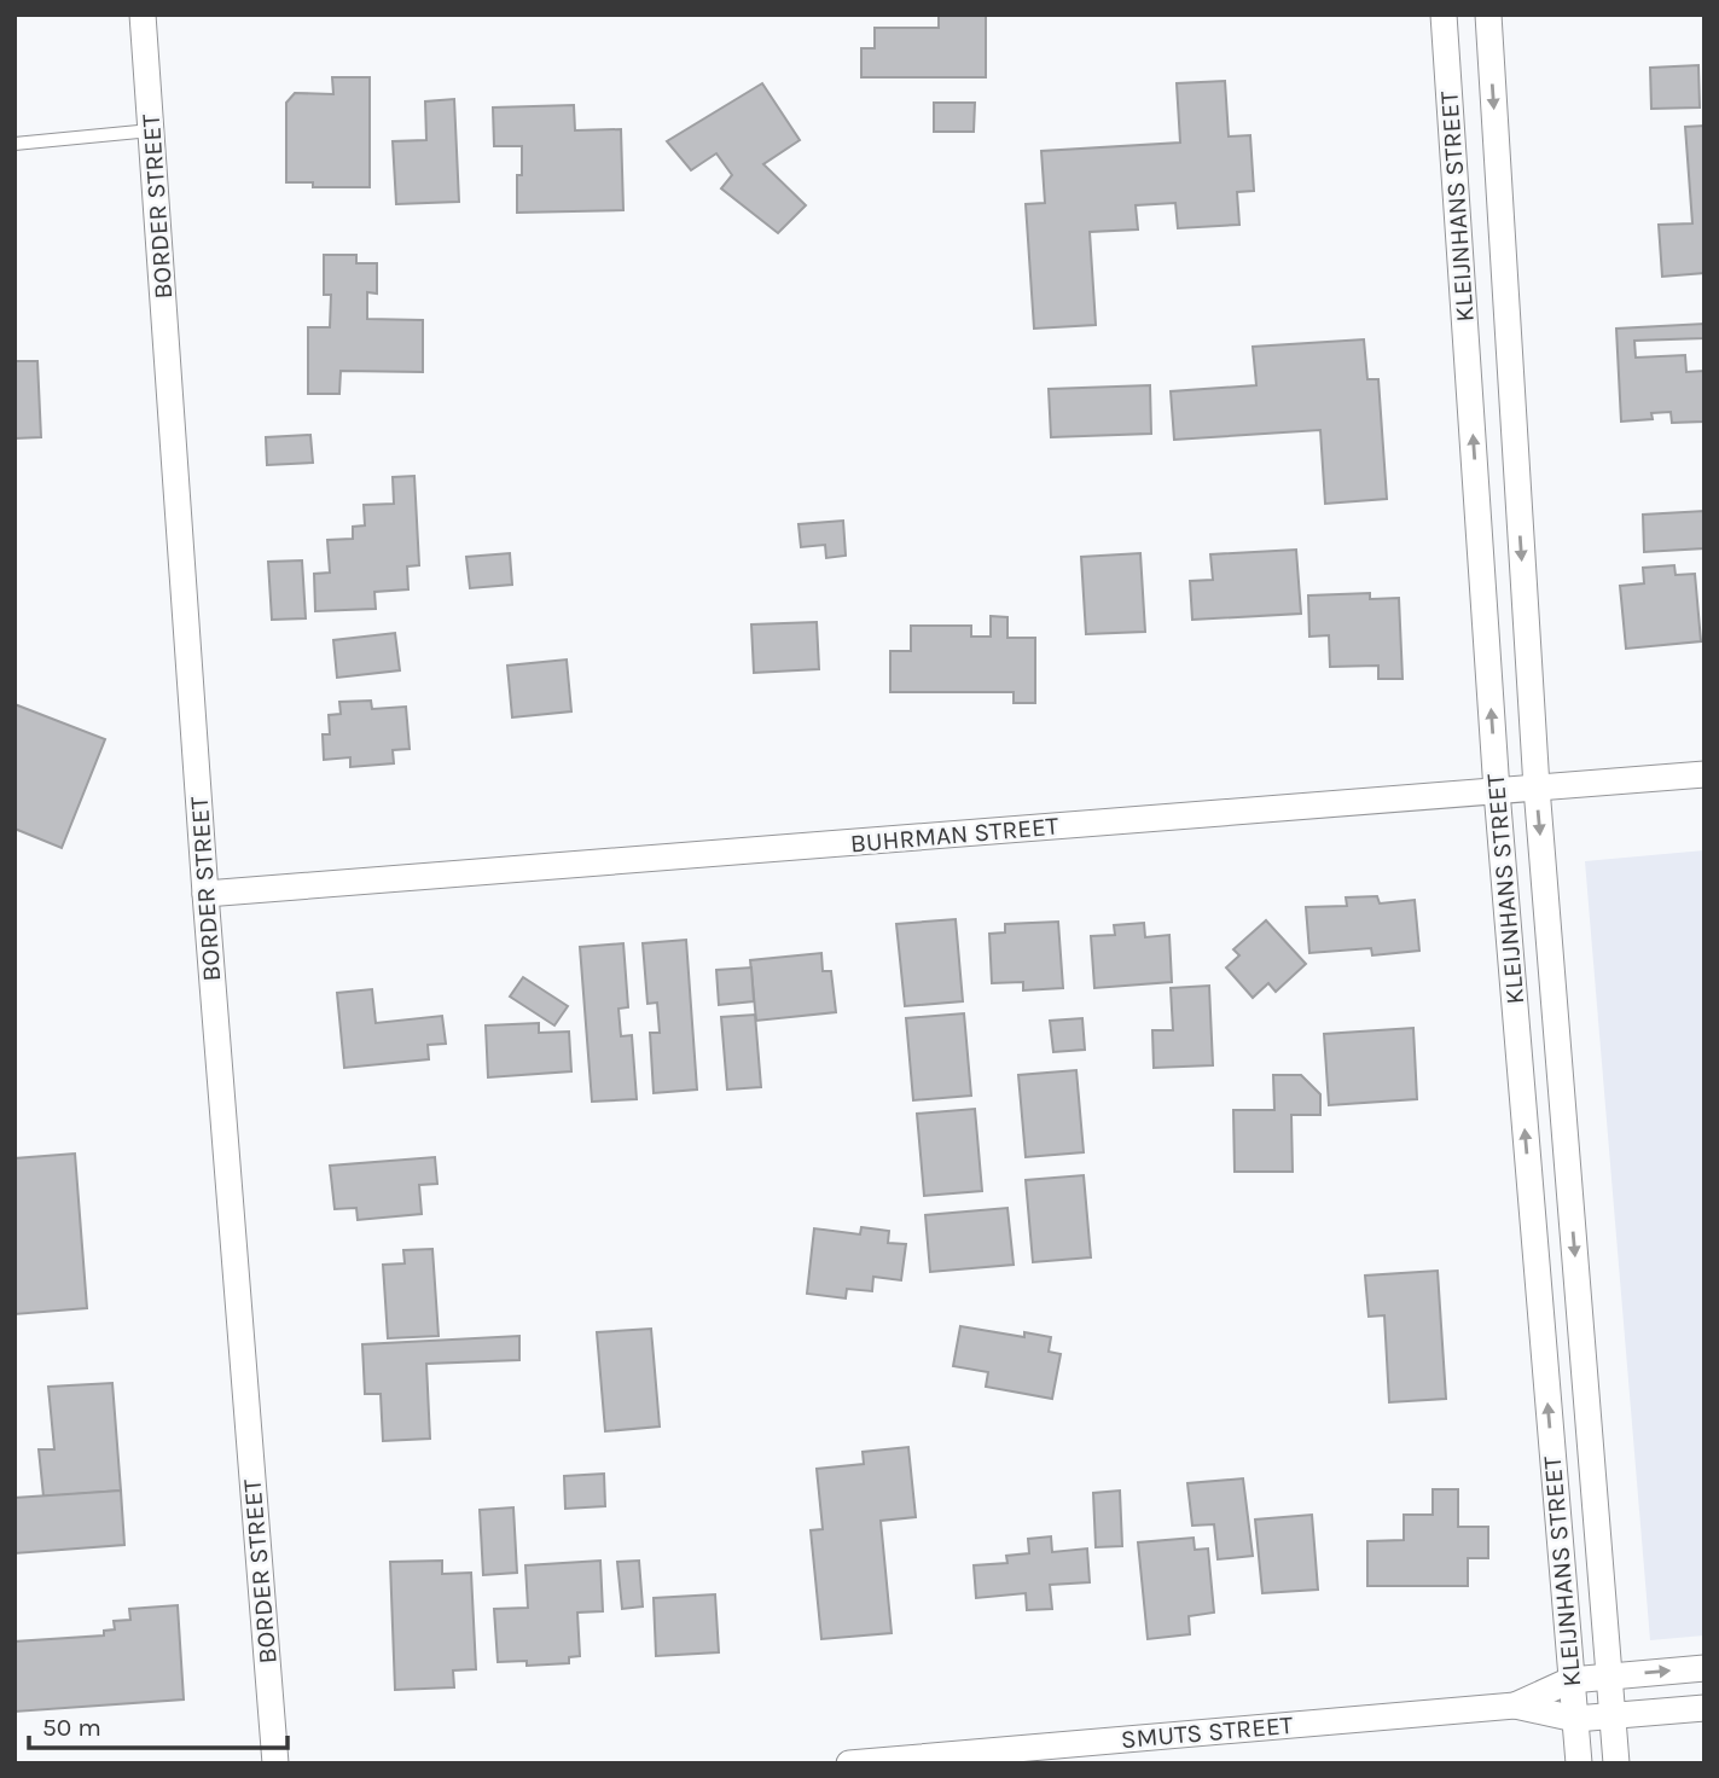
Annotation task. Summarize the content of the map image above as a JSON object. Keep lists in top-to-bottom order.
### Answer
{
  "streets": {
    "street": [
      "BORDER STREET",
      "KLEIJNHANS STREET",
      "BUHRMAN STREET",
      "SMUTS STREET"
    ]
  },
  "crossings": [
    ["BORDER STREET", "BUHRMAN STREET"],
    ["KLEIJNHANS STREET", "BUHRMAN STREET"],
    ["KLEIJNHANS STREET", "SMUTS STREET"]
  ],
  "scale_bar": "50 m"
}
